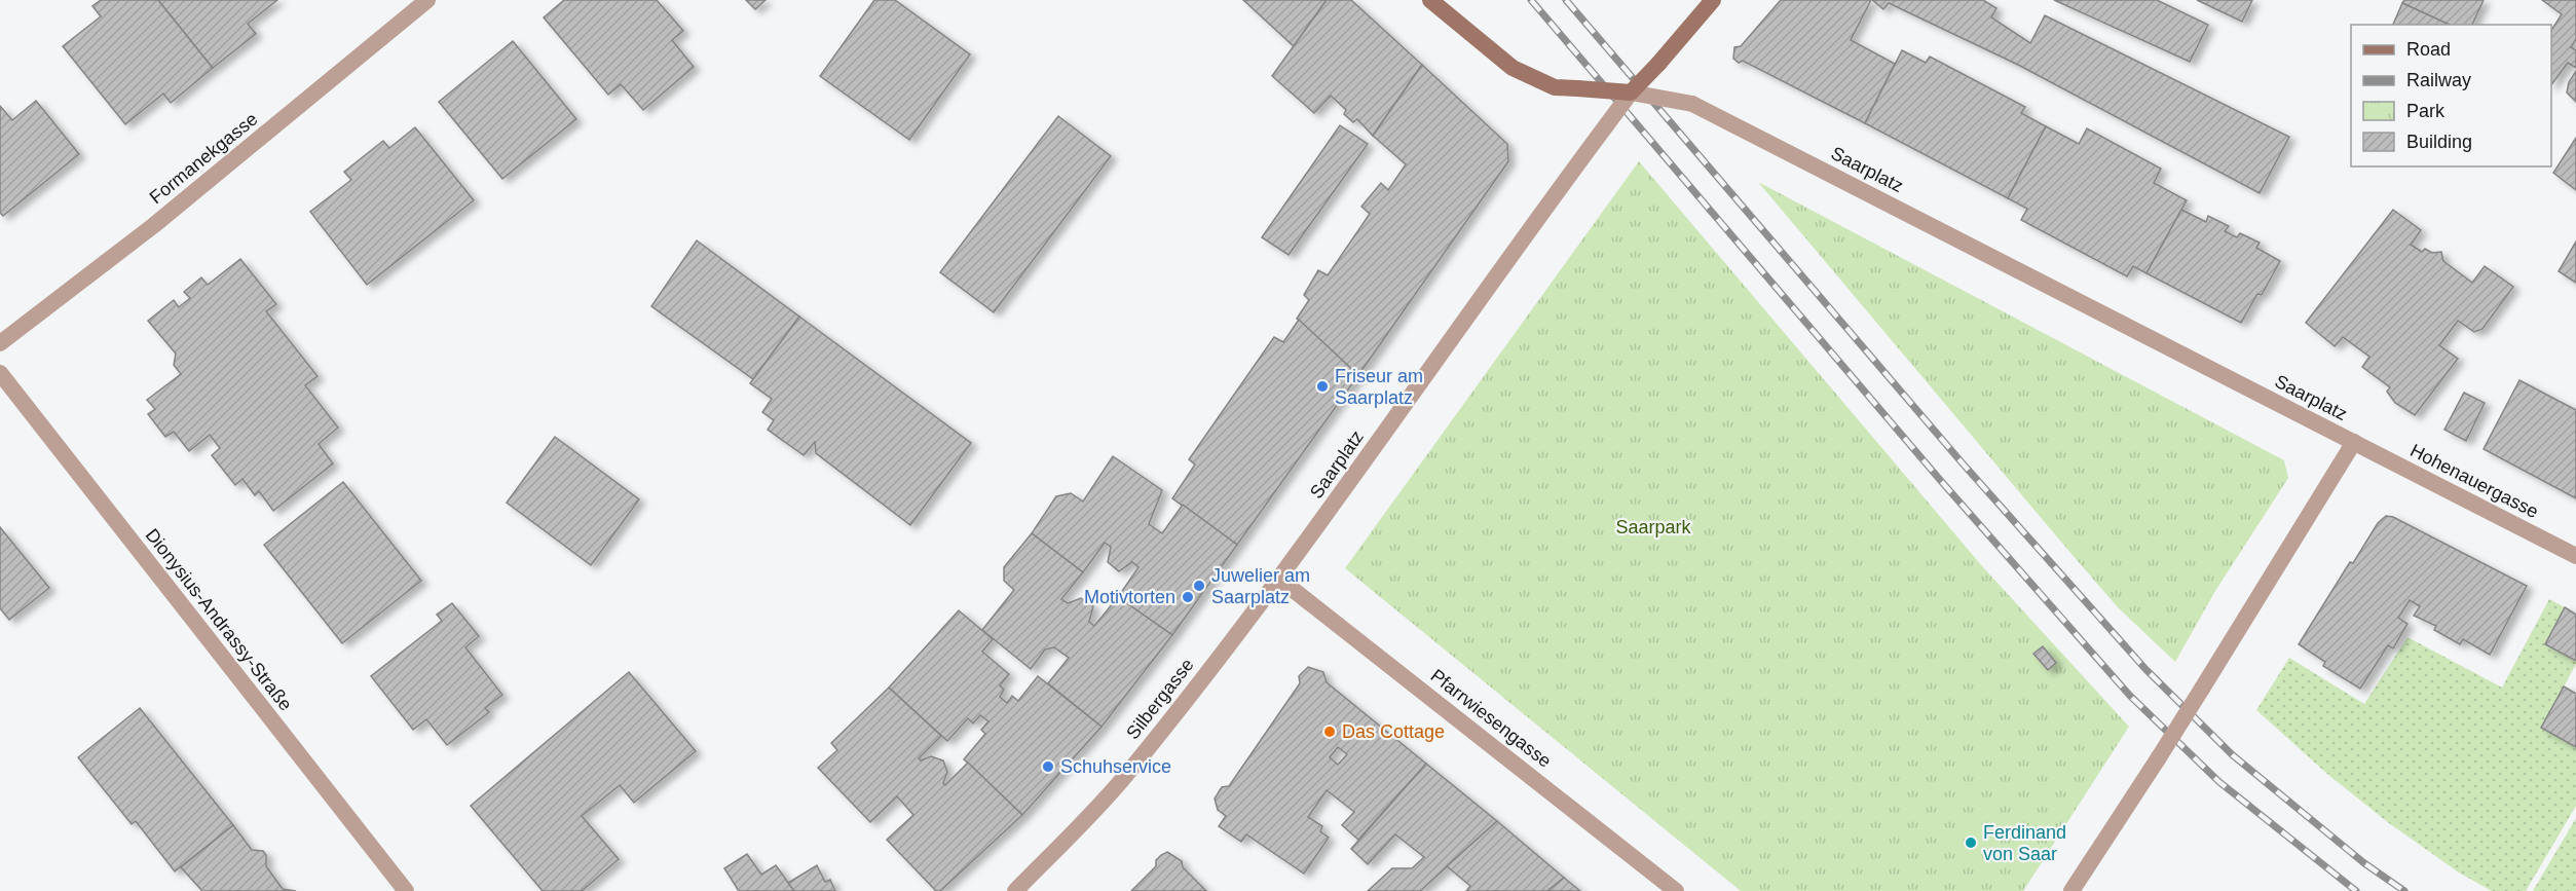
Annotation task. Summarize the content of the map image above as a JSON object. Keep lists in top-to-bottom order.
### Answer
{
  "streets": {
    "street": [
      "Formanekgasse",
      "Saarplatz",
      "Hohenauergasse",
      "Dionysius-Andrassy-Straße",
      "Silbergasse",
      "Pfarrwiesengasse"
    ]
  },
  "crossings": [
    ["Saarplatz", "Hohenauergasse"],
    ["Saarplatz", "Silbergasse"],
    ["Saarplatz", "Pfarrwiesengasse"],
    ["Silbergasse", "Pfarrwiesengasse"]
  ],
  "parks": ["Saarpark"],
  "places": [
    "Friseur am Saarplatz",
    "Juwelier am Saarplatz",
    "Motivtorten",
    "Das Cottage",
    "Schuhservice",
    "Ferdinand von Saar"
  ],
  "legend": [
    "Road",
    "Railway",
    "Park",
    "Building"
  ]
}
